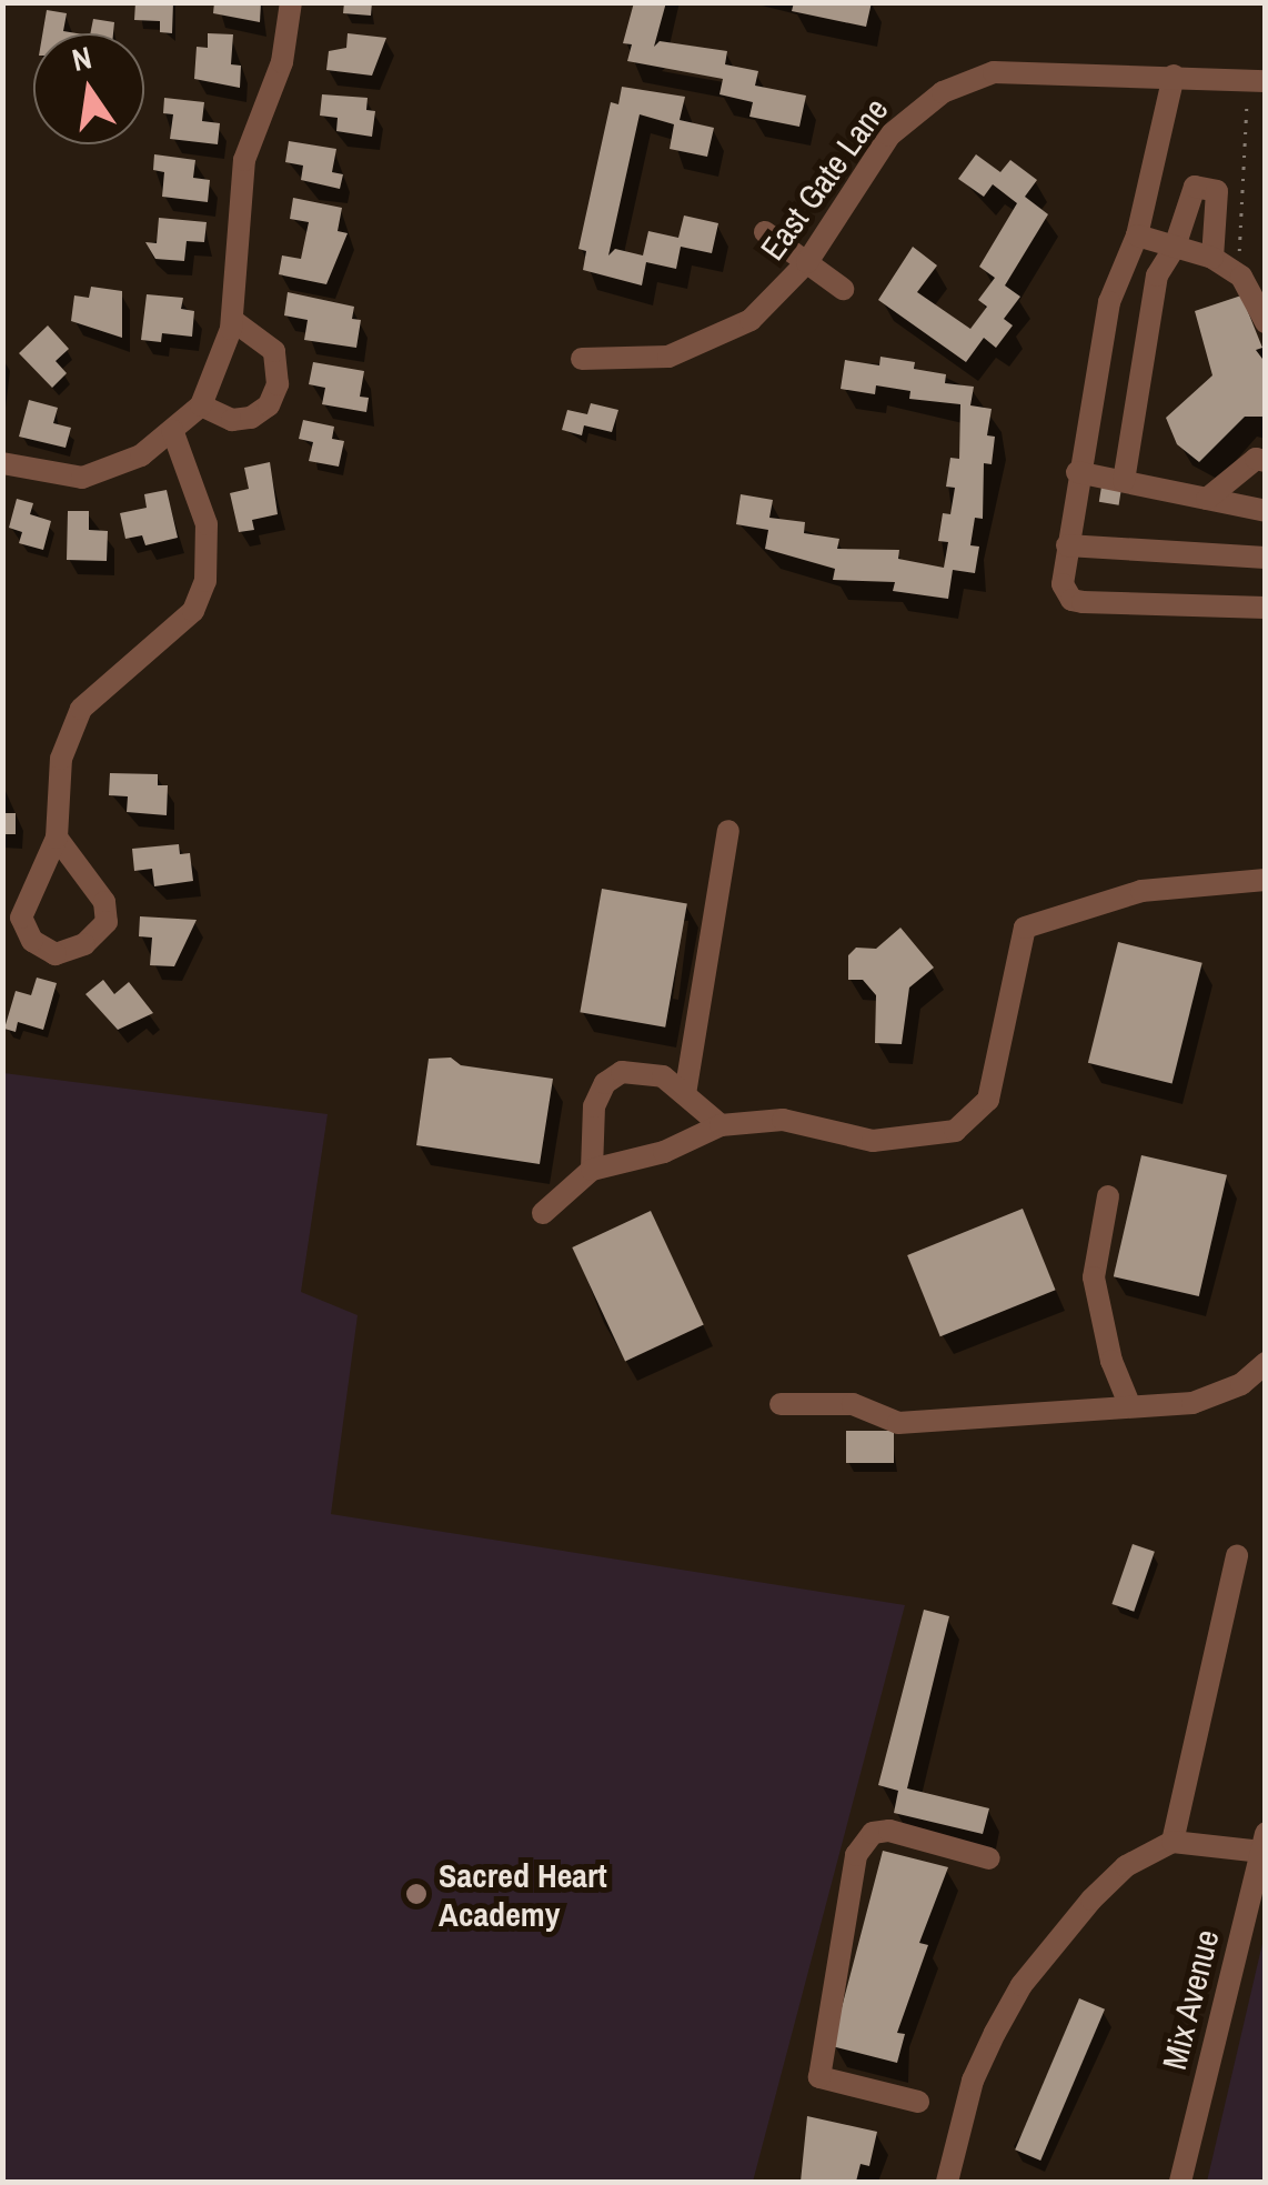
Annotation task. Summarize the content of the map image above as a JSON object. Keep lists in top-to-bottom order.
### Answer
{
  "streets": {
    "street": ["East Gate Lane", "Mix Avenue"]
  },
  "places": ["Sacred Heart Academy"],
  "north": "top"
}
